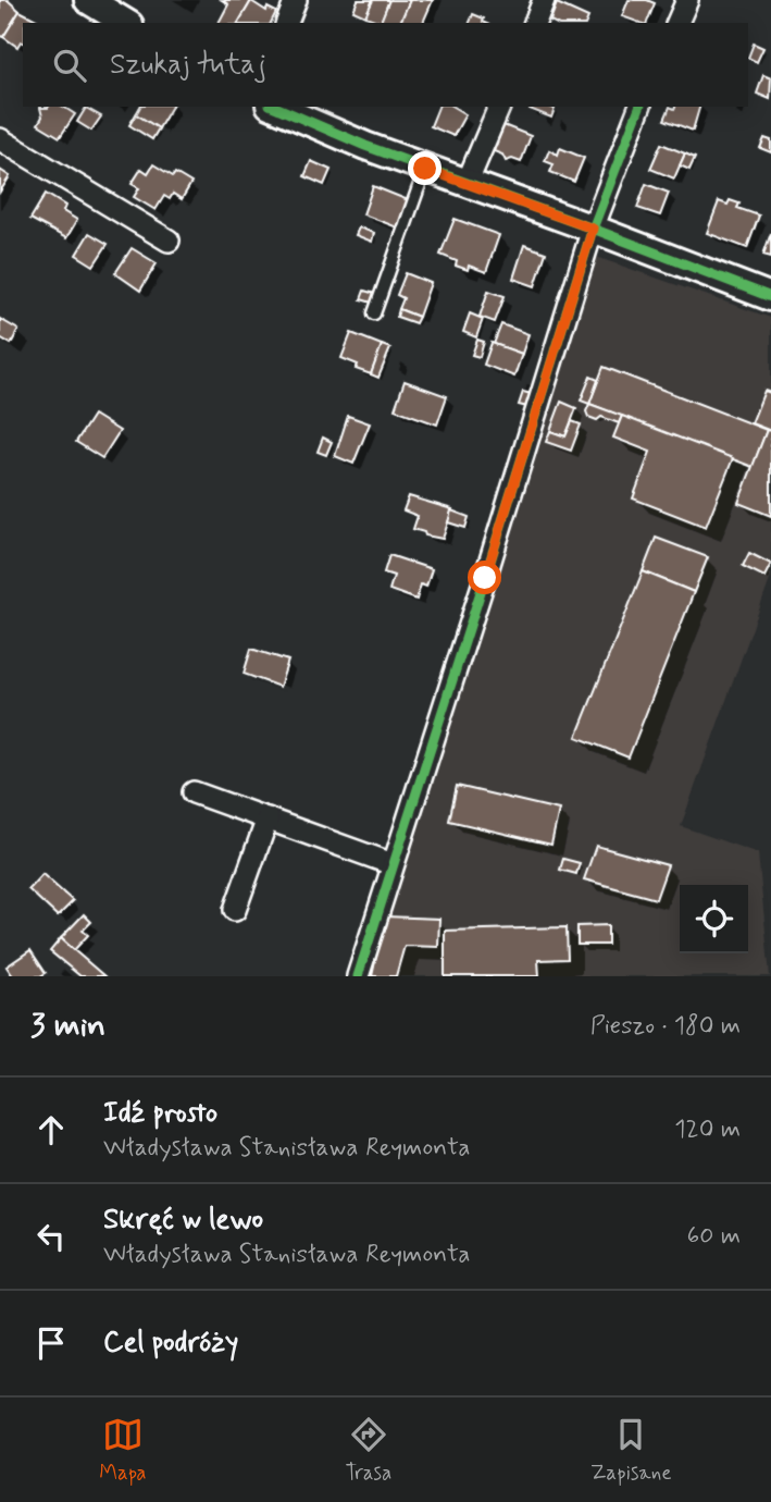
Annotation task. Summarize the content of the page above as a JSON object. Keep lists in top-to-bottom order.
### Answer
{
  "page": {
    "search": "Szukaj tutaj",
    "heading": ["3 min", "Pieszo · 180 m"],
    "list": [
      ["Idź prosto", "Władysława Stanisława Reymonta", "120 m"],
      ["Skręć w lewo", "Władysława Stanisława Reymonta", "60 m"],
      "Cel podróży"
    ],
    "nav": ["Mapa", "Trasa", "Zapisane"]
  }
}
